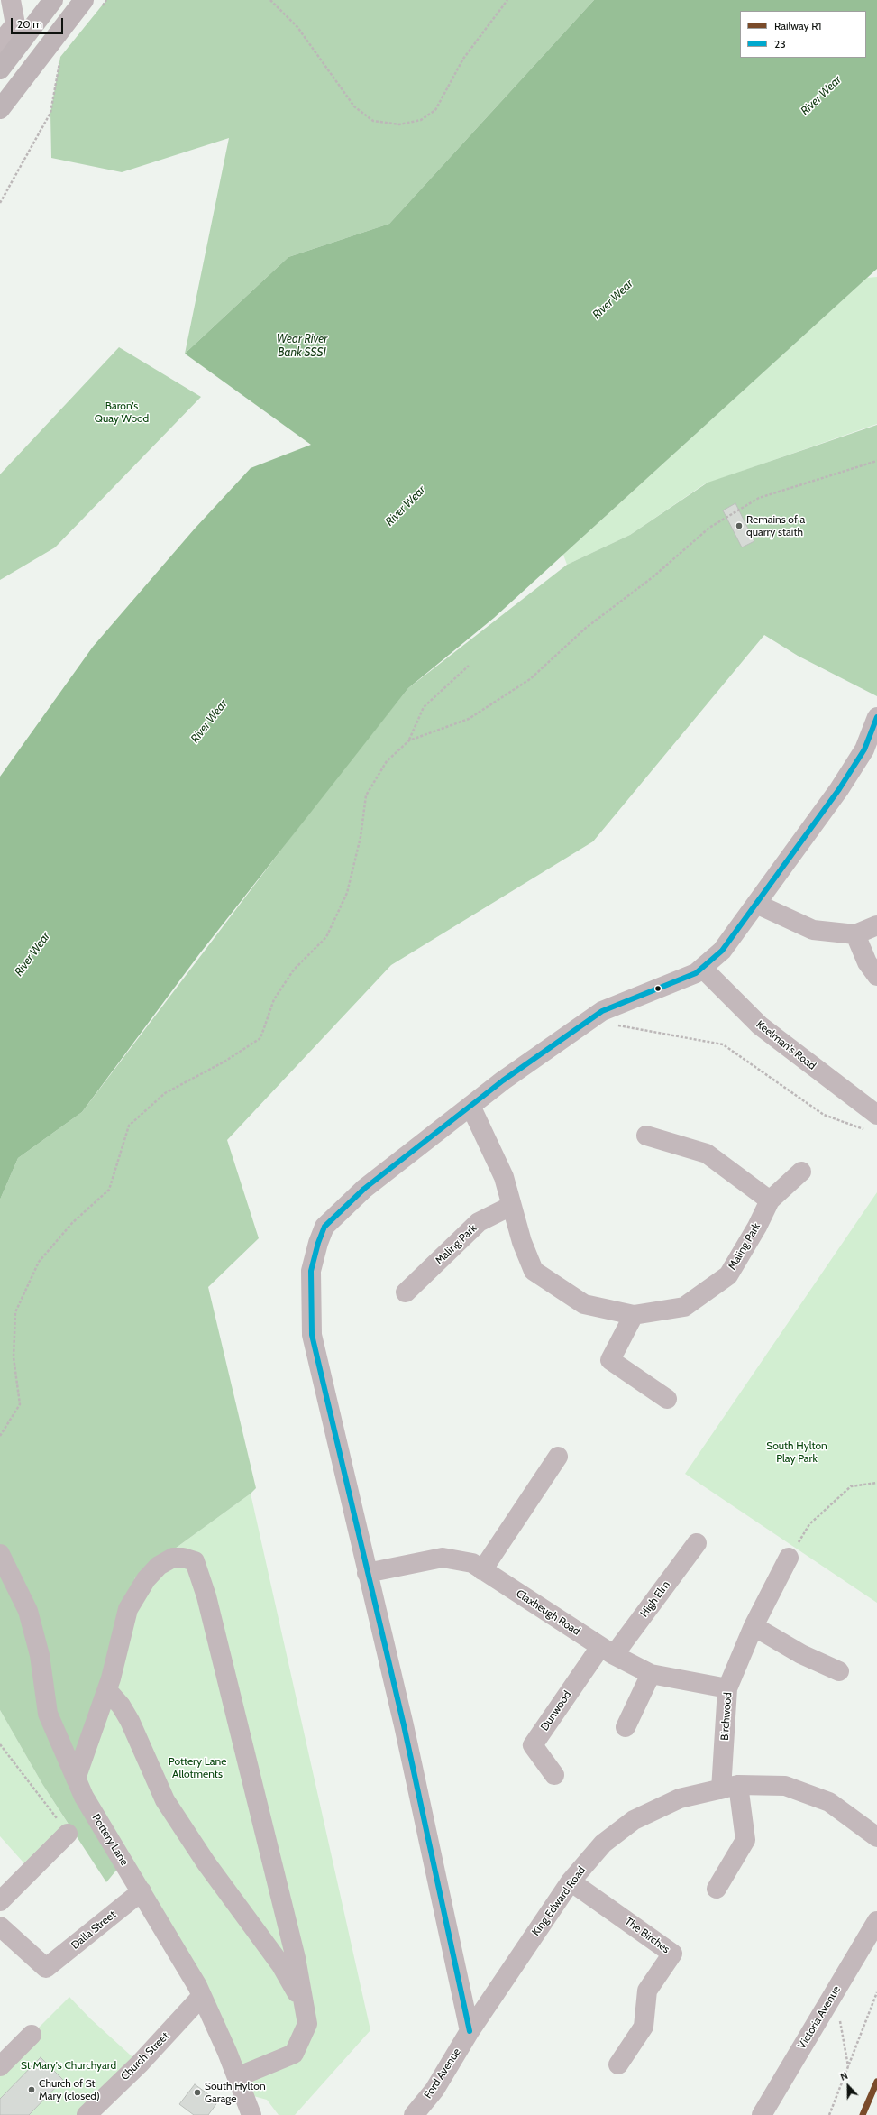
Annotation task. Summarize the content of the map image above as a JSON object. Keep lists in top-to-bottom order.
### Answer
{
  "streets": {
    "street": [
      "Keelman's Road",
      "Maling Park",
      "High Elm",
      "Claxheugh Road",
      "Dunwood",
      "Birchwood",
      "Pottery Lane",
      "King Edward Road",
      "Dalla Street",
      "The Birches",
      "Victoria Avenue",
      "Church Street",
      "Ford Avenue"
    ]
  },
  "crossings": [
    ["High Elm", "Claxheugh Road"],
    ["High Elm", "Dunwood"],
    ["Claxheugh Road", "Dunwood"],
    ["Claxheugh Road", "Birchwood"],
    ["Birchwood", "King Edward Road"],
    ["Pottery Lane", "Dalla Street"],
    ["Pottery Lane", "Church Street"],
    ["King Edward Road", "The Birches"],
    ["King Edward Road", "Ford Avenue"]
  ],
  "water": ["River Wear", "Wear River Bank SSSI"],
  "parks": [
    "Baron's Quay Wood",
    "South Hylton Play Park",
    "Pottery Lane Allotments",
    "St Mary's Churchyard"
  ],
  "places": ["Remains of a quarry staith", "Church of St Mary (closed)", "South Hylton Garage"],
  "lines": ["transit line 23", "rail line R1"],
  "legend": ["Railway R1", "23"],
  "scale_bar": "20 m",
  "north": "top"
}
